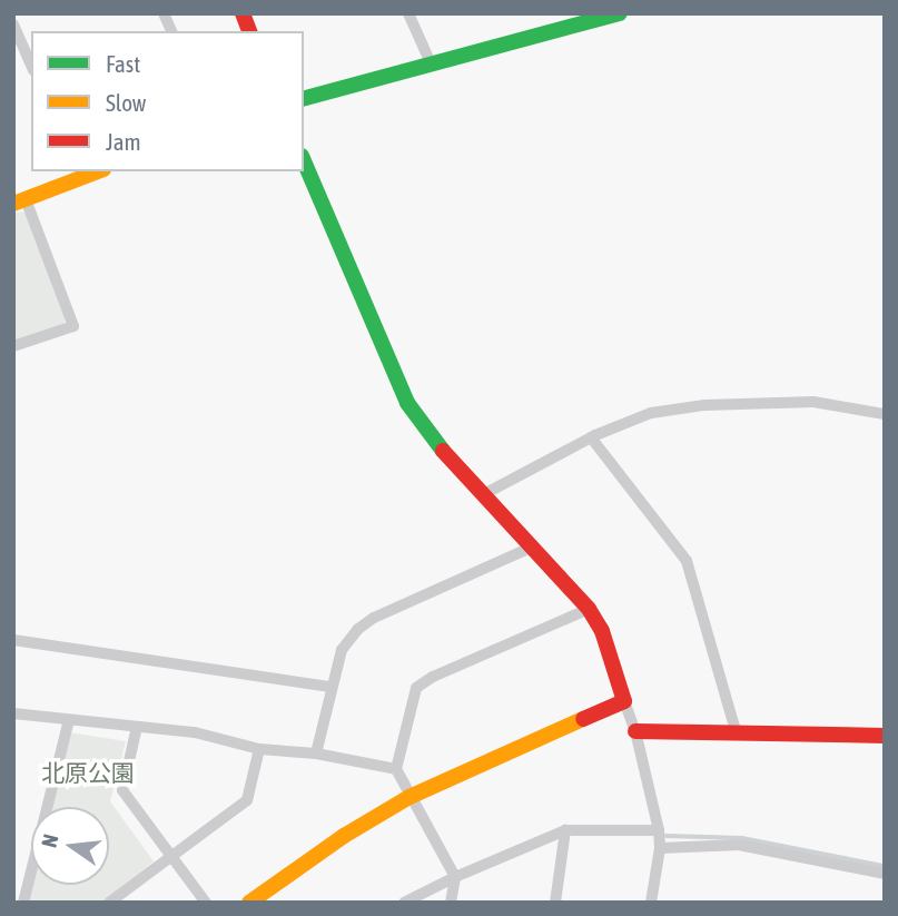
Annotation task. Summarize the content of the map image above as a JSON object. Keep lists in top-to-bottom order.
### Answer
{
  "parks": ["北原公園"],
  "legend": ["Fast", "Slow", "Jam"],
  "north": "left"
}
